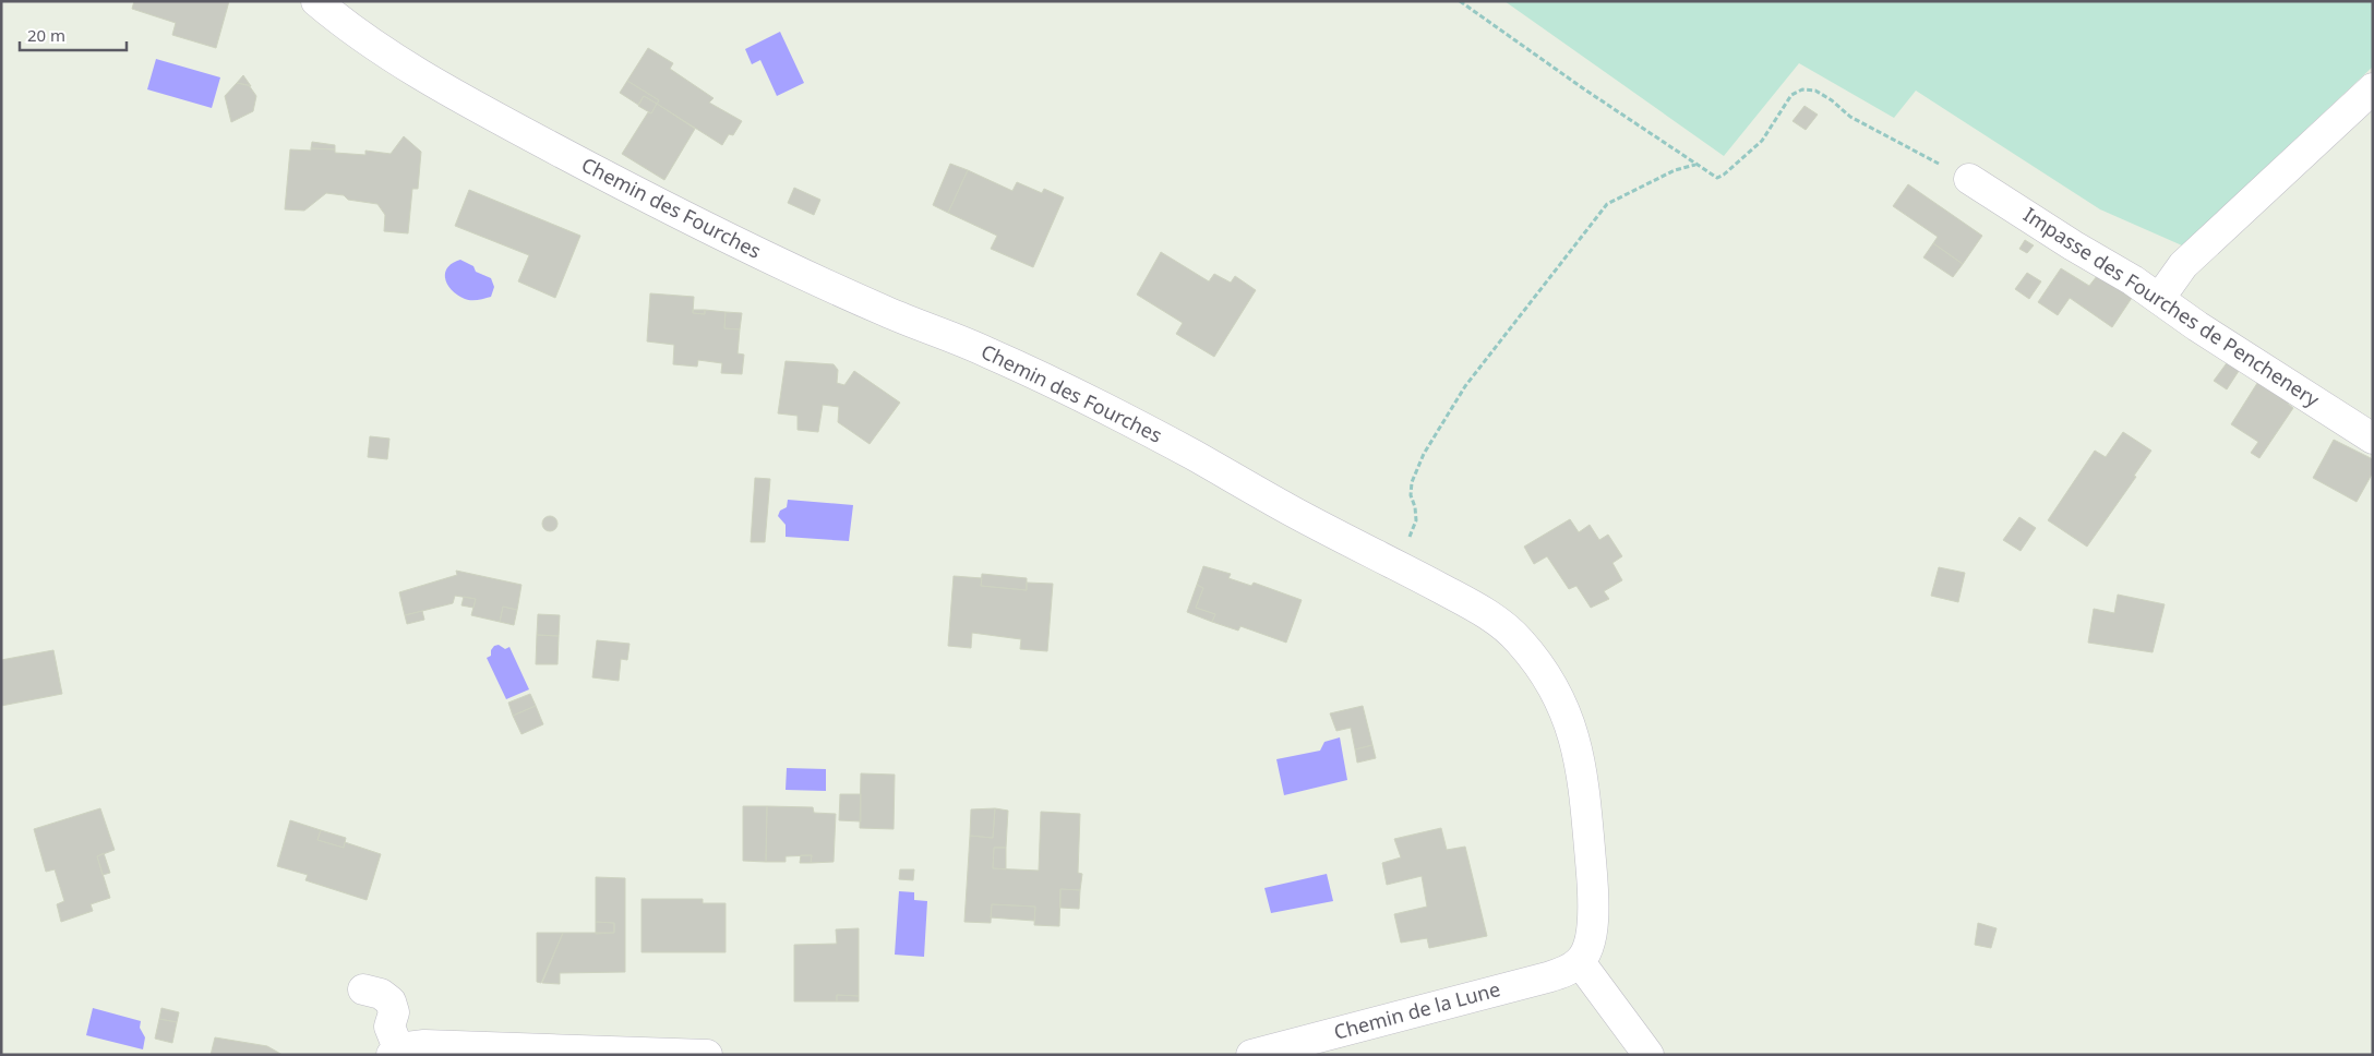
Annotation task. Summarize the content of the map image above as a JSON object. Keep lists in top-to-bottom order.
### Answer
{
  "streets": {
    "street": ["Chemin des Fourches", "Impasse des Fourches de Penchenery", "Chemin de la Lune"]
  },
  "crossings": [
    ["Chemin des Fourches", "Chemin de la Lune"]
  ],
  "scale_bar": "20 m"
}
